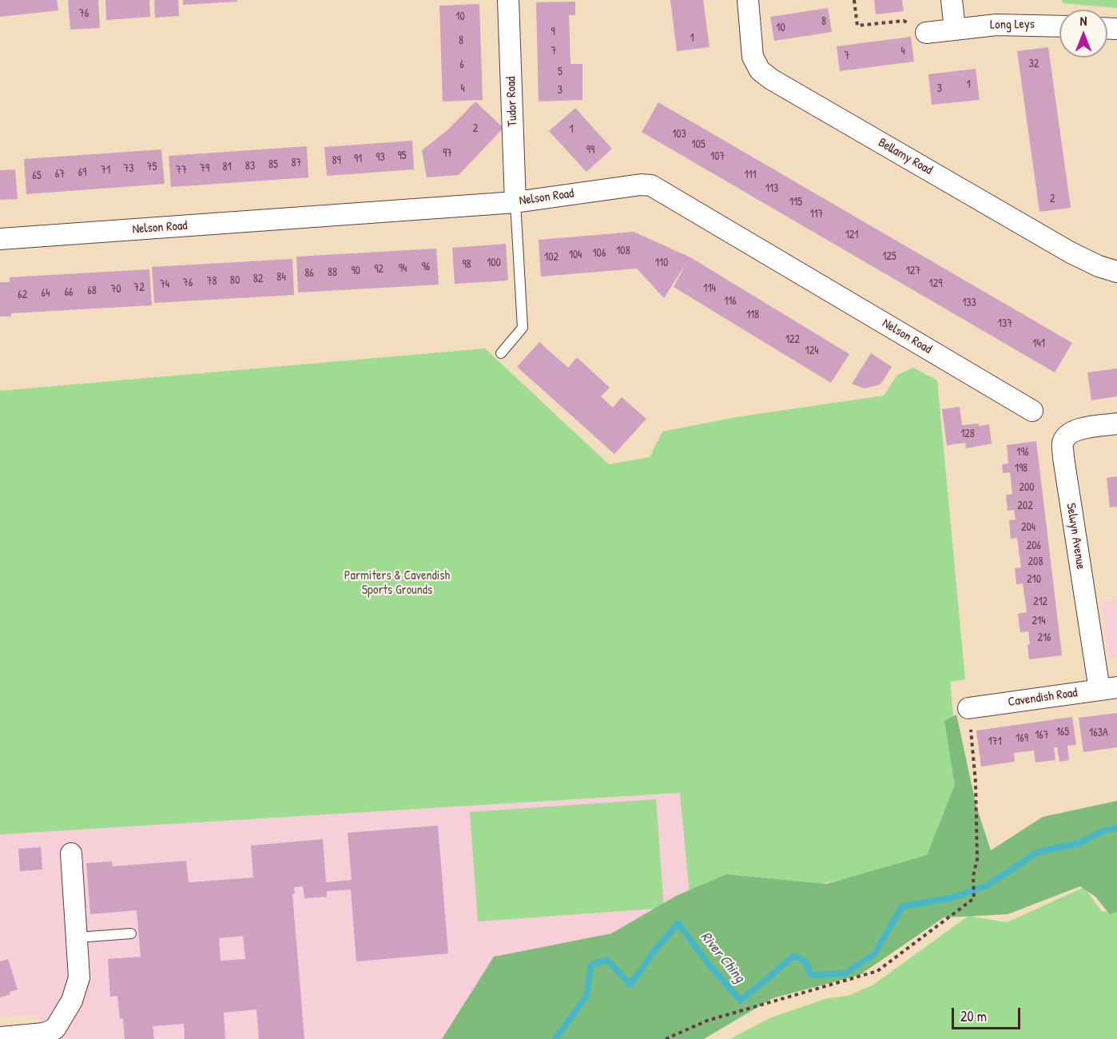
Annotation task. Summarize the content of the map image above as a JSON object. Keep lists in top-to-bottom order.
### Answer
{
  "streets": {
    "street": [
      "Long Leys",
      "Tudor Road",
      "Bellamy Road",
      "Nelson Road",
      "Selwyn Avenue",
      "Cavendish Road"
    ]
  },
  "crossings": [
    ["Tudor Road", "Nelson Road"],
    ["Selwyn Avenue", "Cavendish Road"]
  ],
  "water": ["River Ching"],
  "parks": ["Parmiters & Cavendish Sports Grounds"],
  "house_numbers": [
    "76",
    "10",
    "8",
    "10",
    "9",
    "1",
    "8",
    "7",
    "4",
    "7",
    "32",
    "6",
    "5",
    "1",
    "4",
    "3",
    "3",
    "2",
    "1",
    "103",
    "105",
    "99",
    "97",
    "95",
    "107",
    "93",
    "91",
    "89",
    "87",
    "85",
    "83",
    "75",
    "81",
    "73",
    "79",
    "71",
    "77",
    "69",
    "67",
    "111",
    "65",
    "113",
    "2",
    "115",
    "117",
    "121",
    "108",
    "106",
    "104",
    "125",
    "102",
    "100",
    "110",
    "98",
    "96",
    "94",
    "92",
    "90",
    "127",
    "88",
    "86",
    "84",
    "82",
    "80",
    "78",
    "76",
    "129",
    "74",
    "72",
    "114",
    "70",
    "68",
    "66",
    "64",
    "62",
    "116",
    "133",
    "118",
    "137",
    "122",
    "141",
    "124",
    "128",
    "196",
    "198",
    "200",
    "202",
    "204",
    "206",
    "208",
    "210",
    "212",
    "214",
    "216",
    "165",
    "163A",
    "167",
    "169",
    "171"
  ],
  "scale_bar": "20 m",
  "north": "top"
}
